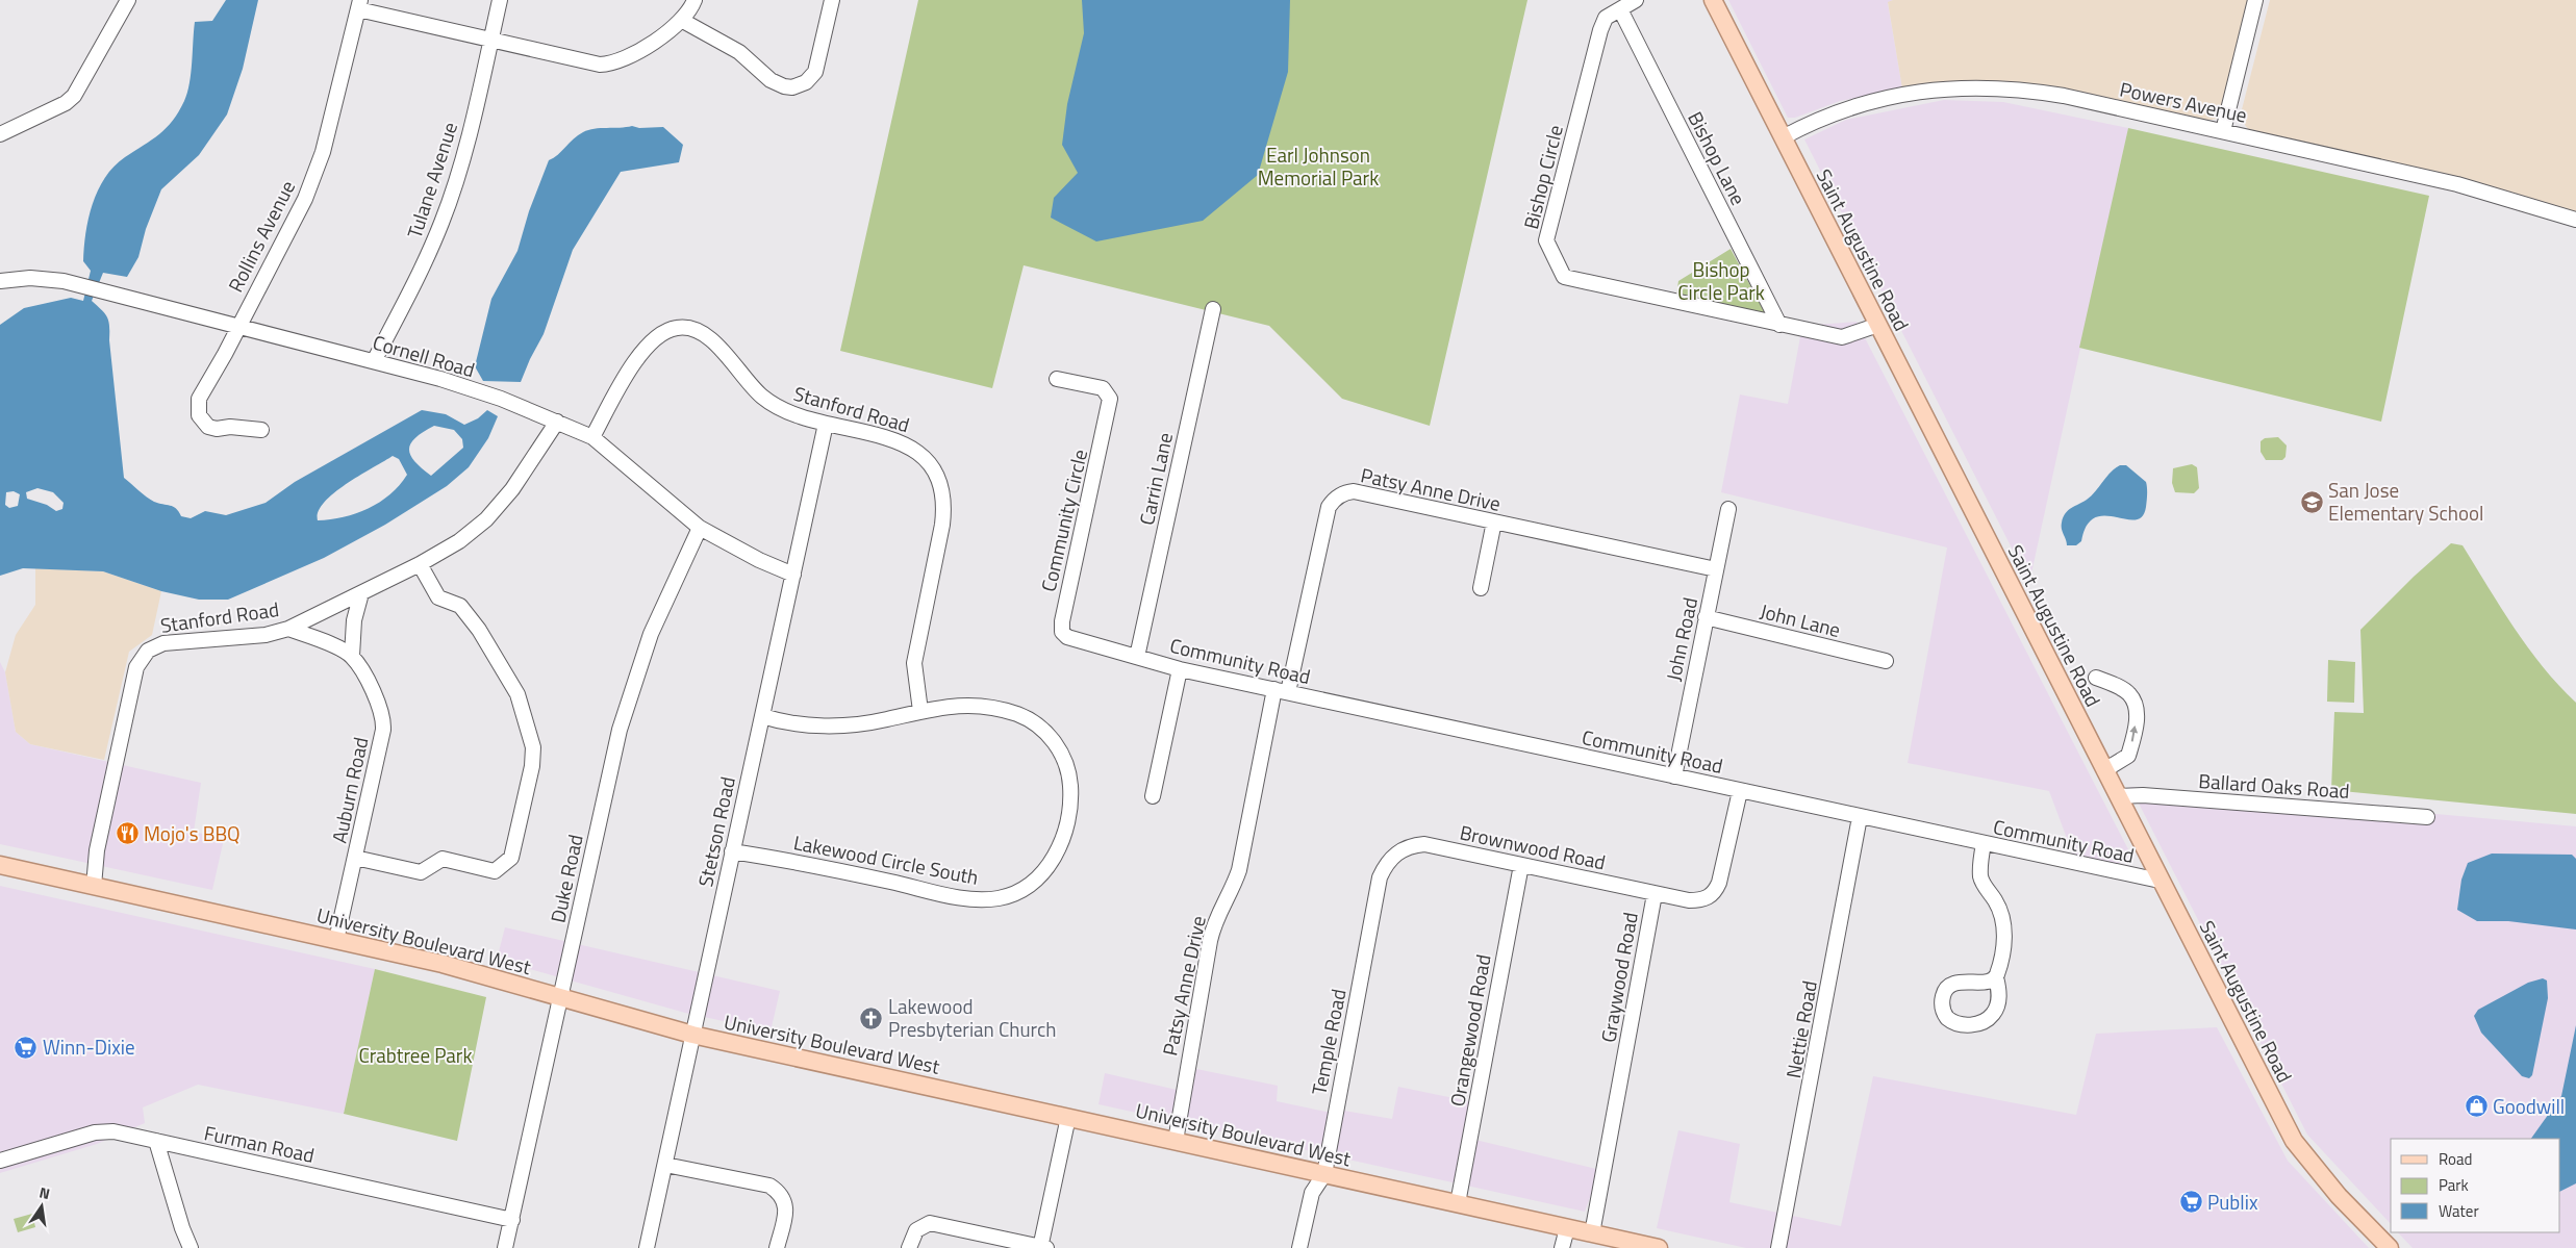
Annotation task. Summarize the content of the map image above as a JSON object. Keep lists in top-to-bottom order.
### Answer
{
  "streets": {
    "main road": ["Saint Augustine Road", "University Boulevard West"],
    "street": [
      "Powers Avenue",
      "Bishop Lane",
      "Bishop Circle",
      "Tulane Avenue",
      "Rollins Avenue",
      "Cornell Road",
      "Stanford Road",
      "Carrin Lane",
      "Patsy Anne Drive",
      "Community Circle",
      "John Lane",
      "John Road",
      "Community Road",
      "Ballard Oaks Road",
      "Auburn Road",
      "Stetson Road",
      "Brownwood Road",
      "Lakewood Circle South",
      "Duke Road",
      "Graywood Road",
      "Nettie Road",
      "Orangewood Road",
      "Temple Road",
      "Furman Road"
    ]
  },
  "crossings": [
    ["Powers Avenue", "Saint Augustine Road"],
    ["Bishop Lane", "Bishop Circle"],
    ["Bishop Circle", "Saint Augustine Road"],
    ["Tulane Avenue", "Cornell Road"],
    ["Rollins Avenue", "Cornell Road"],
    ["Saint Augustine Road", "Community Road"],
    ["Saint Augustine Road", "Ballard Oaks Road"],
    ["Cornell Road", "Stanford Road"],
    ["Cornell Road", "Stetson Road"],
    ["Cornell Road", "Duke Road"],
    ["Stanford Road", "Stetson Road"],
    ["Stanford Road", "Lakewood Circle South"],
    ["Stanford Road", "University Boulevard West"],
    ["Carrin Lane", "Community Circle"],
    ["Carrin Lane", "Community Road"],
    ["Patsy Anne Drive", "John Road"],
    ["Patsy Anne Drive", "Community Road"],
    ["Patsy Anne Drive", "University Boulevard West"],
    ["Community Circle", "Community Road"],
    ["John Lane", "John Road"],
    ["John Road", "Community Road"],
    ["Community Road", "Graywood Road"],
    ["Community Road", "Nettie Road"],
    ["Auburn Road", "University Boulevard West"],
    ["Stetson Road", "Lakewood Circle South"],
    ["Stetson Road", "University Boulevard West"],
    ["Brownwood Road", "Graywood Road"],
    ["Brownwood Road", "Orangewood Road"],
    ["Brownwood Road", "Temple Road"],
    ["Duke Road", "University Boulevard West"],
    ["Duke Road", "Furman Road"],
    ["University Boulevard West", "Graywood Road"],
    ["University Boulevard West", "Orangewood Road"],
    ["University Boulevard West", "Temple Road"]
  ],
  "parks": ["Earl Johnson Memorial Park", "Bishop Circle Park", "Crabtree Park"],
  "places": {
    "school or university": ["San Jose Elementary School"],
    "restaurant": ["Mojo's BBQ"],
    "church": ["Lakewood Presbyterian Church"],
    "supermarket": ["Winn-Dixie", "Publix"],
    "shop": ["Goodwill"]
  },
  "legend": ["Road", "Park", "Water"],
  "north": "top"
}
